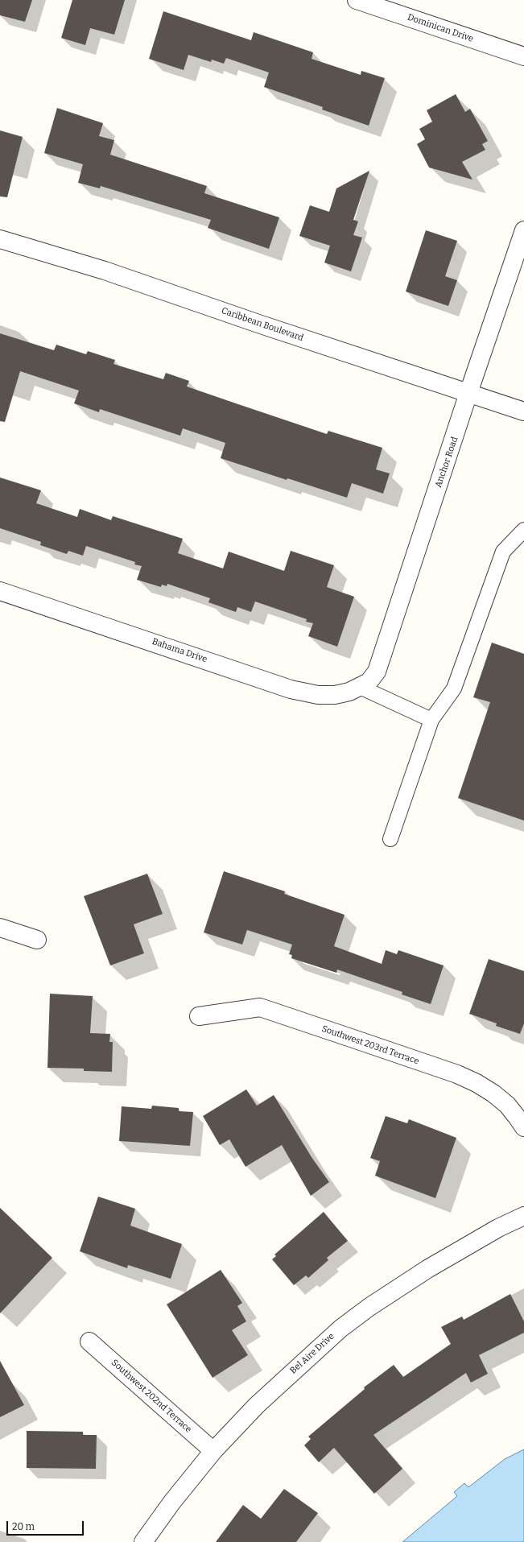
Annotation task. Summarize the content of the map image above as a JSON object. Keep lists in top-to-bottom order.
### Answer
{
  "streets": {
    "street": [
      "Dominican Drive",
      "Caribbean Boulevard",
      "Anchor Road",
      "Bahama Drive",
      "Southwest 203rd Terrace",
      "Bel Aire Drive",
      "Southwest 202nd Terrace"
    ]
  },
  "crossings": [
    ["Caribbean Boulevard", "Anchor Road"],
    ["Anchor Road", "Bahama Drive"],
    ["Bel Aire Drive", "Southwest 202nd Terrace"]
  ],
  "scale_bar": "20 m"
}
